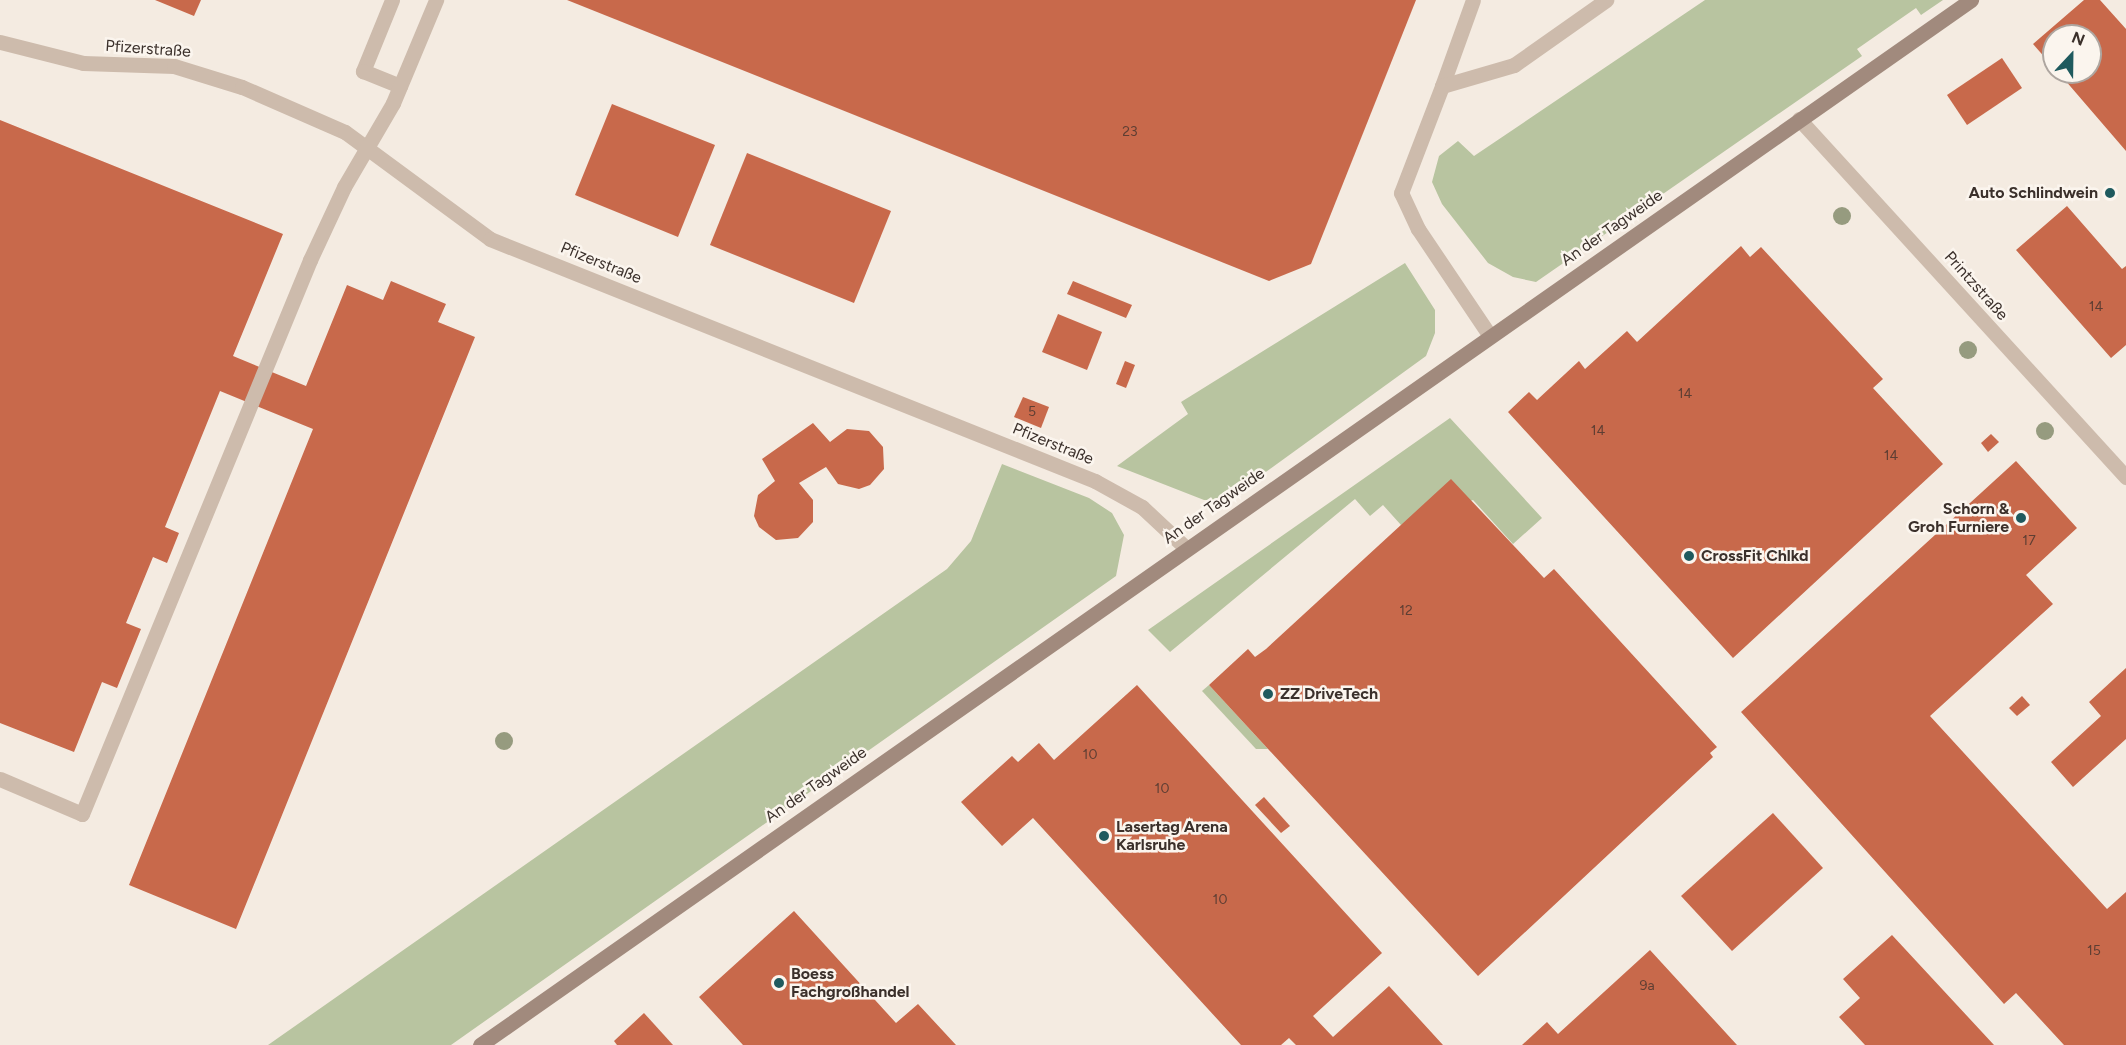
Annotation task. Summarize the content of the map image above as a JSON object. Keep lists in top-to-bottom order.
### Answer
{
  "streets": {
    "main road": ["An der Tagweide"],
    "street": ["Pfizerstraße", "Printzstraße"]
  },
  "crossings": [
    ["Pfizerstraße", "An der Tagweide"],
    ["An der Tagweide", "Printzstraße"]
  ],
  "places": [
    "Auto Schlindwein",
    "Schorn & Groh Furniere",
    "CrossFit Chlkd",
    "ZZ DriveTech",
    "Lasertag Arena Karlsruhe",
    "Boess Fachgroßhandel"
  ],
  "house_numbers": [
    "23",
    "14",
    "14",
    "5",
    "14",
    "14",
    "17",
    "12",
    "10",
    "10",
    "10",
    "15",
    "9a"
  ],
  "north": "top"
}
